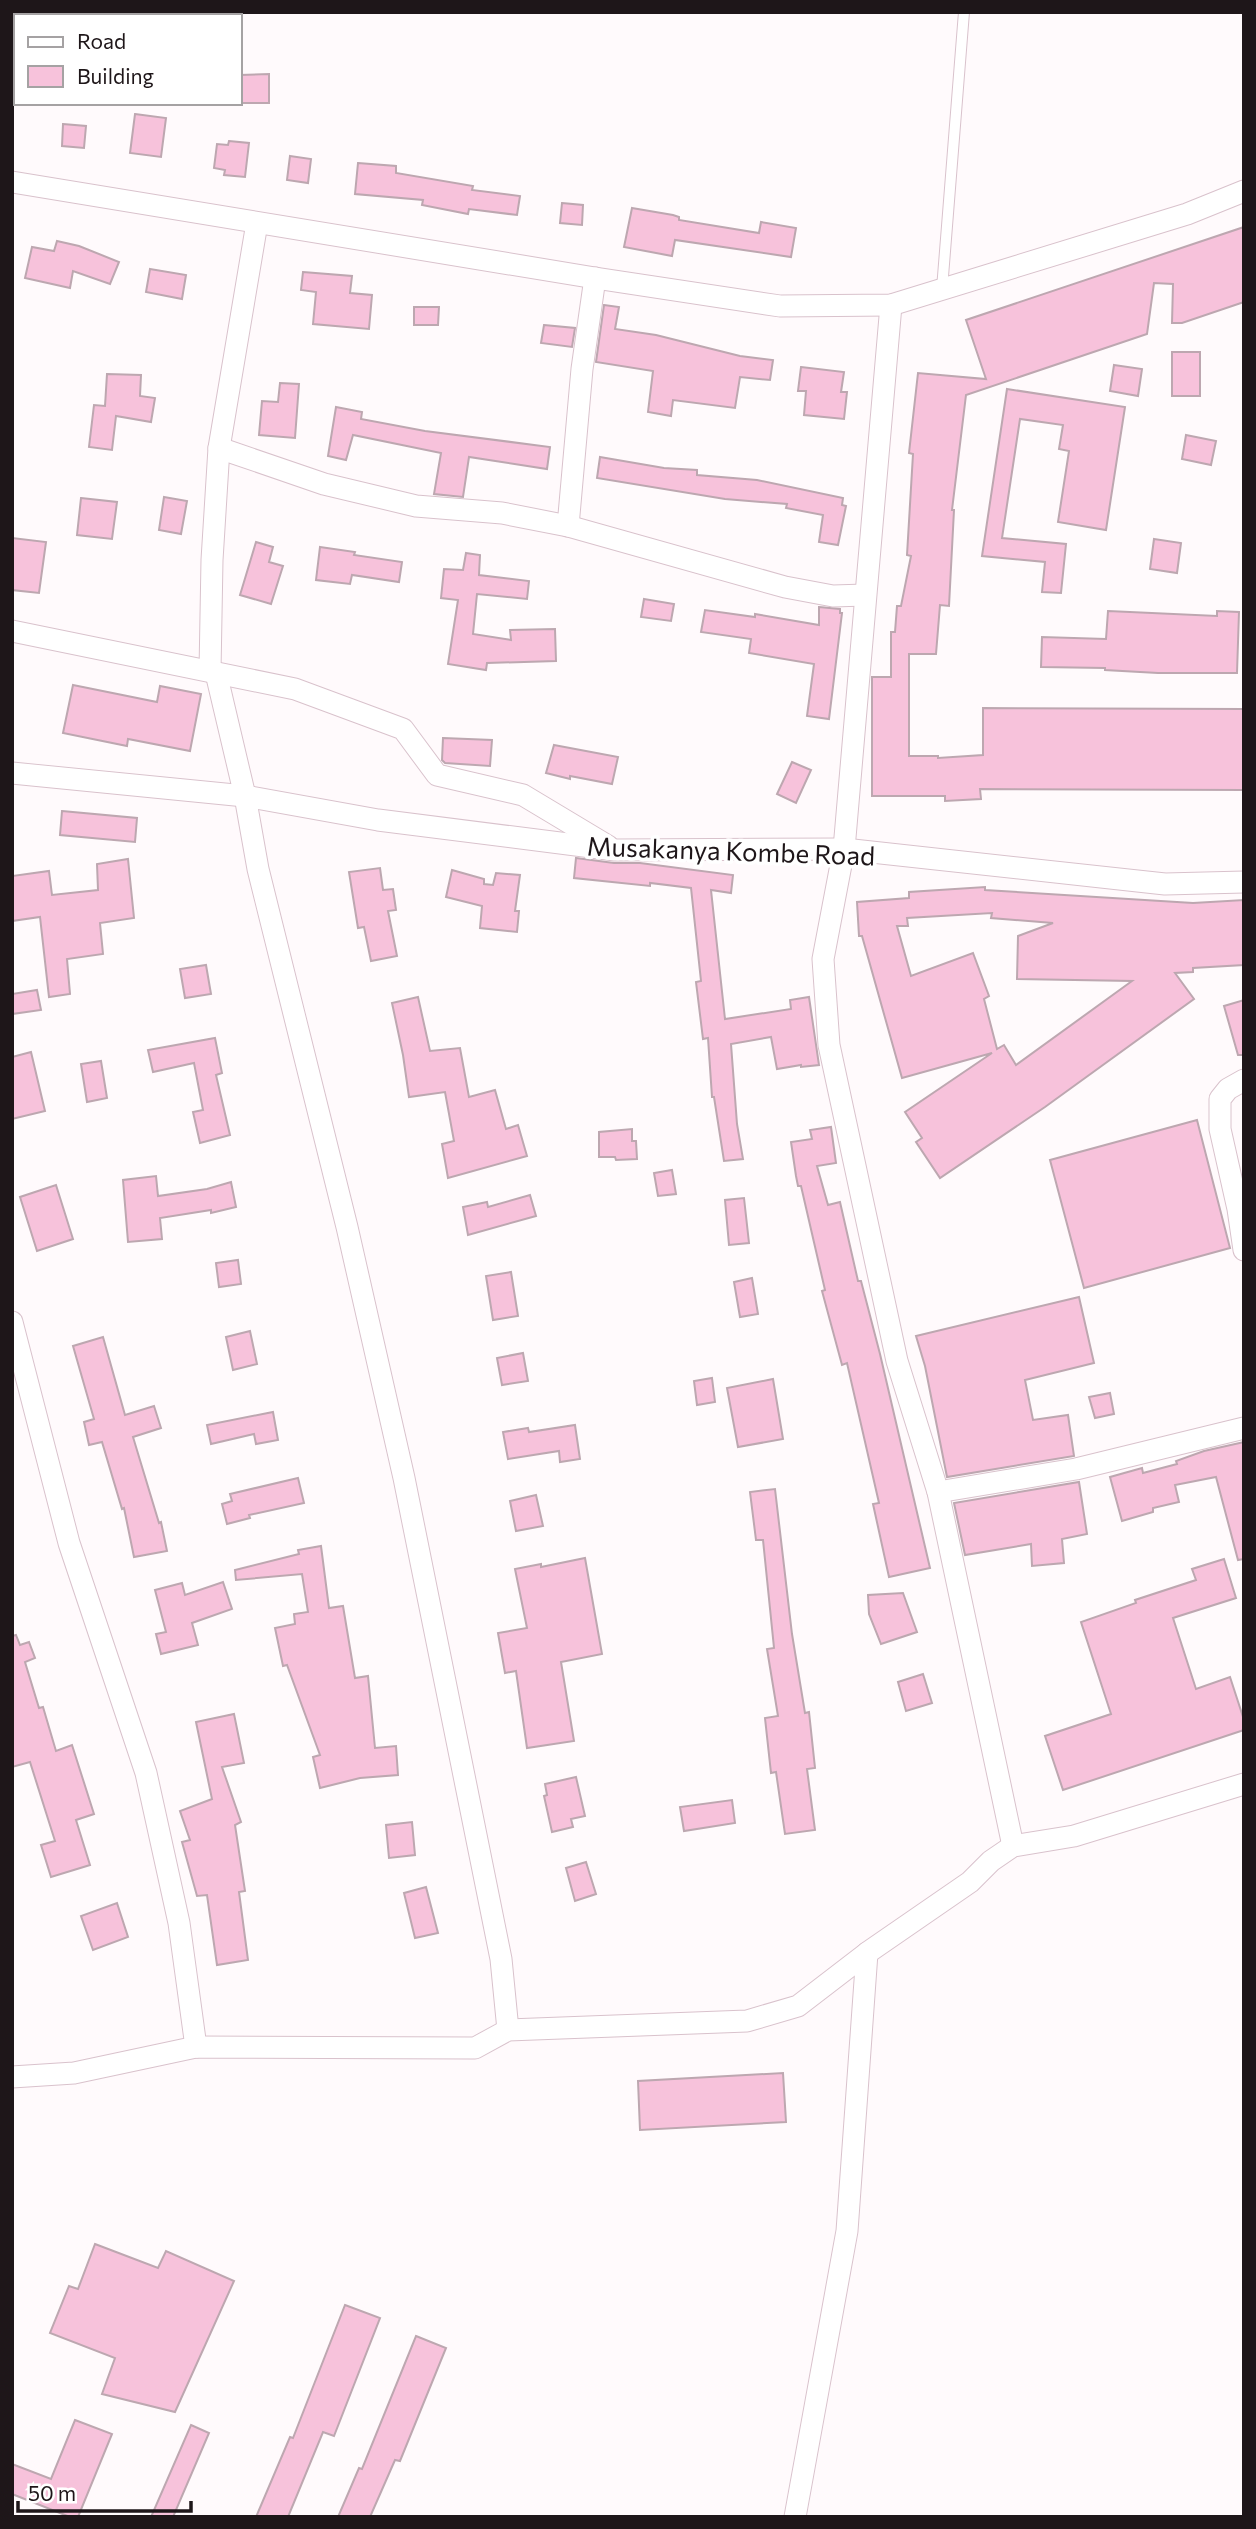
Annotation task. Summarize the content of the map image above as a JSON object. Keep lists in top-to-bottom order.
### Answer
{
  "streets": {
    "street": ["Musakanya Kombe Road"]
  },
  "legend": ["Road", "Building"],
  "scale_bar": "50 m"
}
